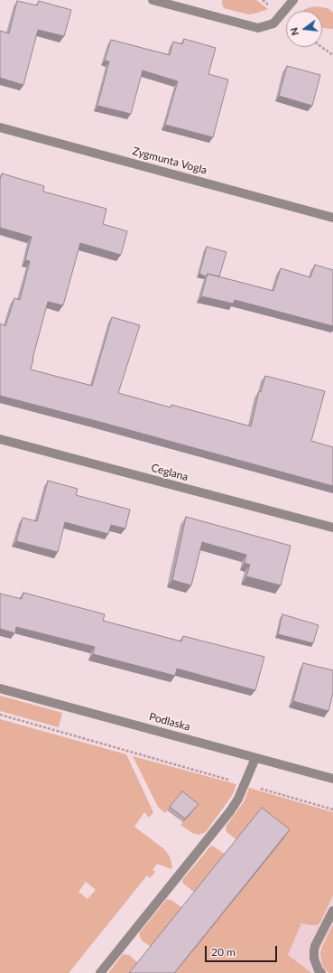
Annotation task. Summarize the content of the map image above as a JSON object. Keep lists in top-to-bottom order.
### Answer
{
  "streets": {
    "street": ["Zygmunta Vogla", "Ceglana", "Podlaska"]
  },
  "scale_bar": "20 m",
  "north": "left"
}
